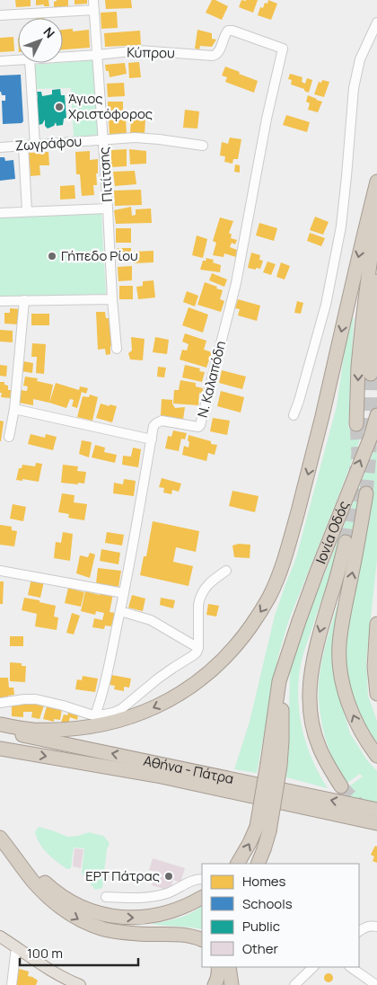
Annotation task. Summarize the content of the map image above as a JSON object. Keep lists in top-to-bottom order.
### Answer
{
  "streets": {
    "highway": ["Ιονία Οδός", "Αθήνα - Πάτρα"],
    "street": [
      "Κύπρου",
      "Ζωγράφου",
      "Πιτίτσης",
      "Ν. Καλαπόδη"
    ]
  },
  "crossings": [
    ["Κύπρου", "Πιτίτσης"],
    ["Κύπρου", "Ν. Καλαπόδη"],
    ["Ζωγράφου", "Πιτίτσης"]
  ],
  "places": ["Άγιος Χριστόφορος", "Γήπεδο Ρίου", "ΕΡΤ Πάτρας"],
  "legend": [
    "Homes",
    "Schools",
    "Public",
    "Other"
  ],
  "scale_bar": "100 m",
  "north": "top right"
}
